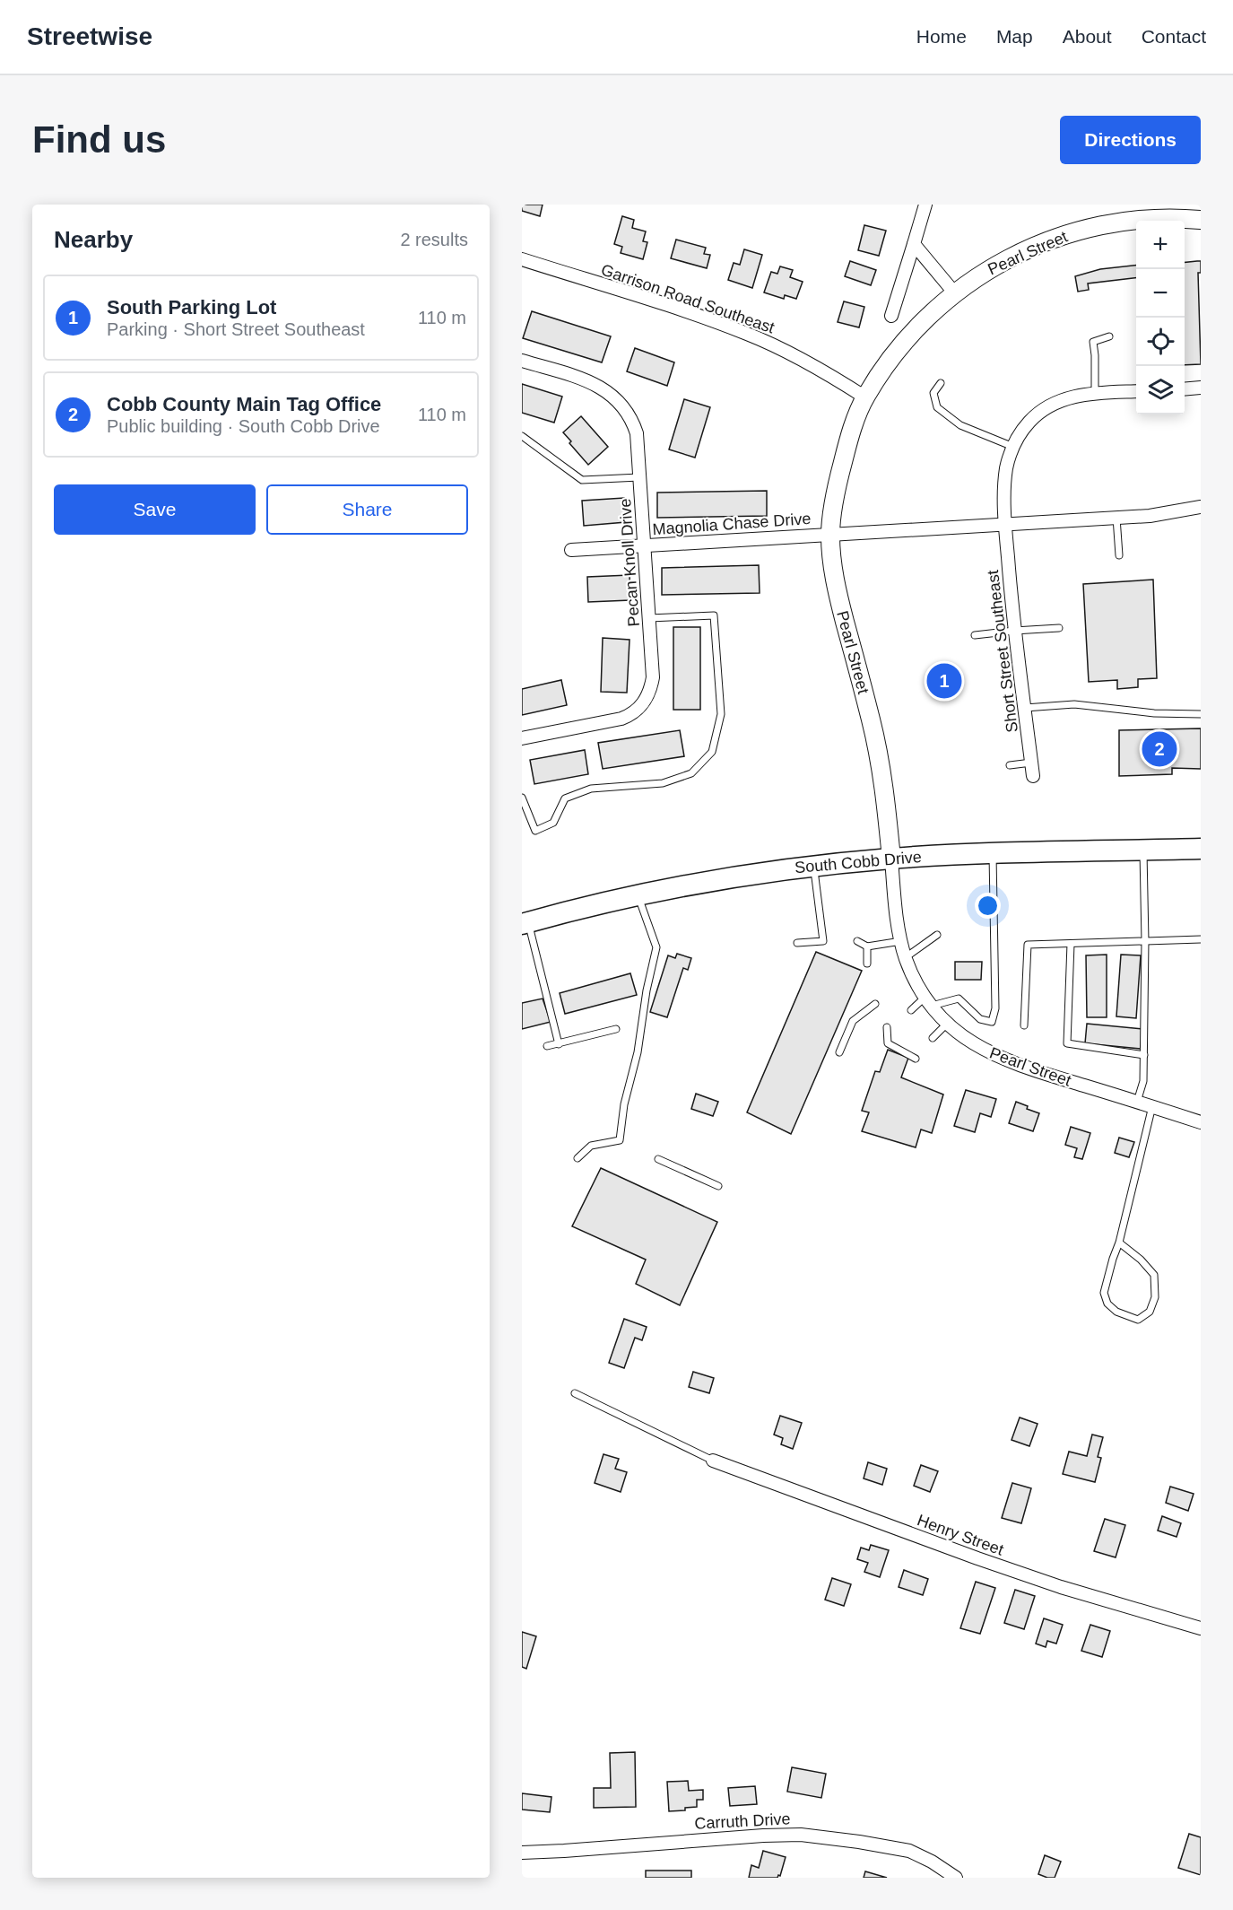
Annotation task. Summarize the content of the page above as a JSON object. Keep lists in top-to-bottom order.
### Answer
{
  "streets": {
    "main road": ["South Cobb Drive"],
    "street": [
      "Pearl Street",
      "Garrison Road Southeast",
      "Magnolia Chase Drive",
      "Pecan Knoll Drive",
      "Short Street Southeast",
      "Henry Street",
      "Carruth Drive"
    ]
  },
  "crossings": [
    ["Pearl Street", "Garrison Road Southeast"],
    ["Pearl Street", "Magnolia Chase Drive"],
    ["Pearl Street", "South Cobb Drive"],
    ["Magnolia Chase Drive", "Pecan Knoll Drive"],
    ["Magnolia Chase Drive", "Short Street Southeast"]
  ],
  "page": {
    "header": "Streetwise",
    "nav": [
      "Home",
      "Map",
      "About",
      "Contact"
    ],
    "buttons": [
      "Directions",
      ["Save", "Share"]
    ],
    "title": "Find us",
    "heading": ["Nearby", "2 results"],
    "map_buttons": ["+", "−"],
    "list": [
      {
        "mark": "1",
        "name": "South Parking Lot",
        "note": "Parking · Short Street Southeast",
        "value": "110 m"
      },
      {
        "mark": "2",
        "name": "Cobb County Main Tag Office",
        "note": "Public building · South Cobb Drive",
        "value": "110 m"
      }
    ],
    "pins": ["1", "2"]
  }
}
